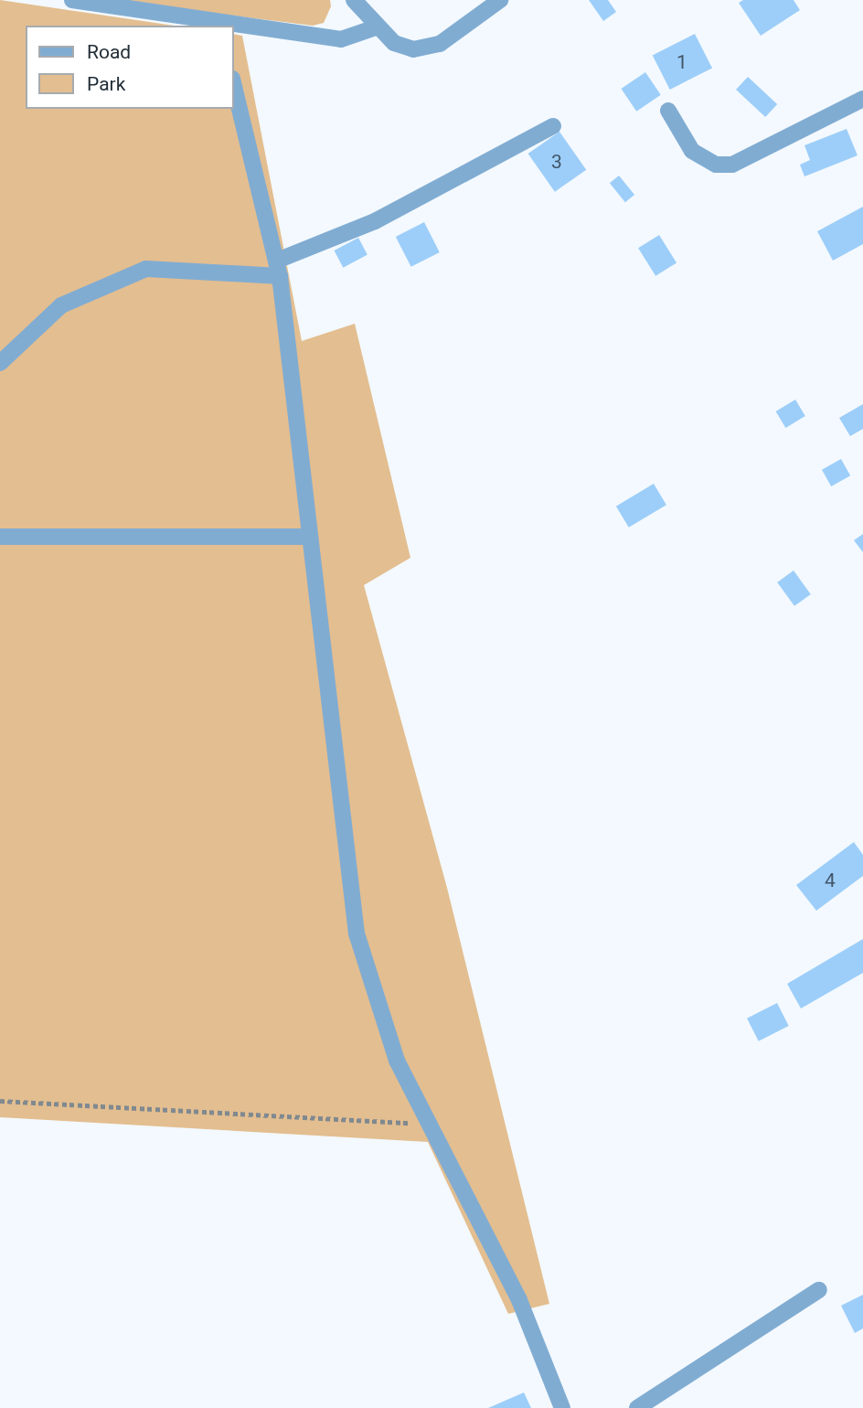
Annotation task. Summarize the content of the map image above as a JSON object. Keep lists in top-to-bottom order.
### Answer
{
  "house_numbers": ["1", "3", "4"],
  "legend": ["Road", "Park"]
}
